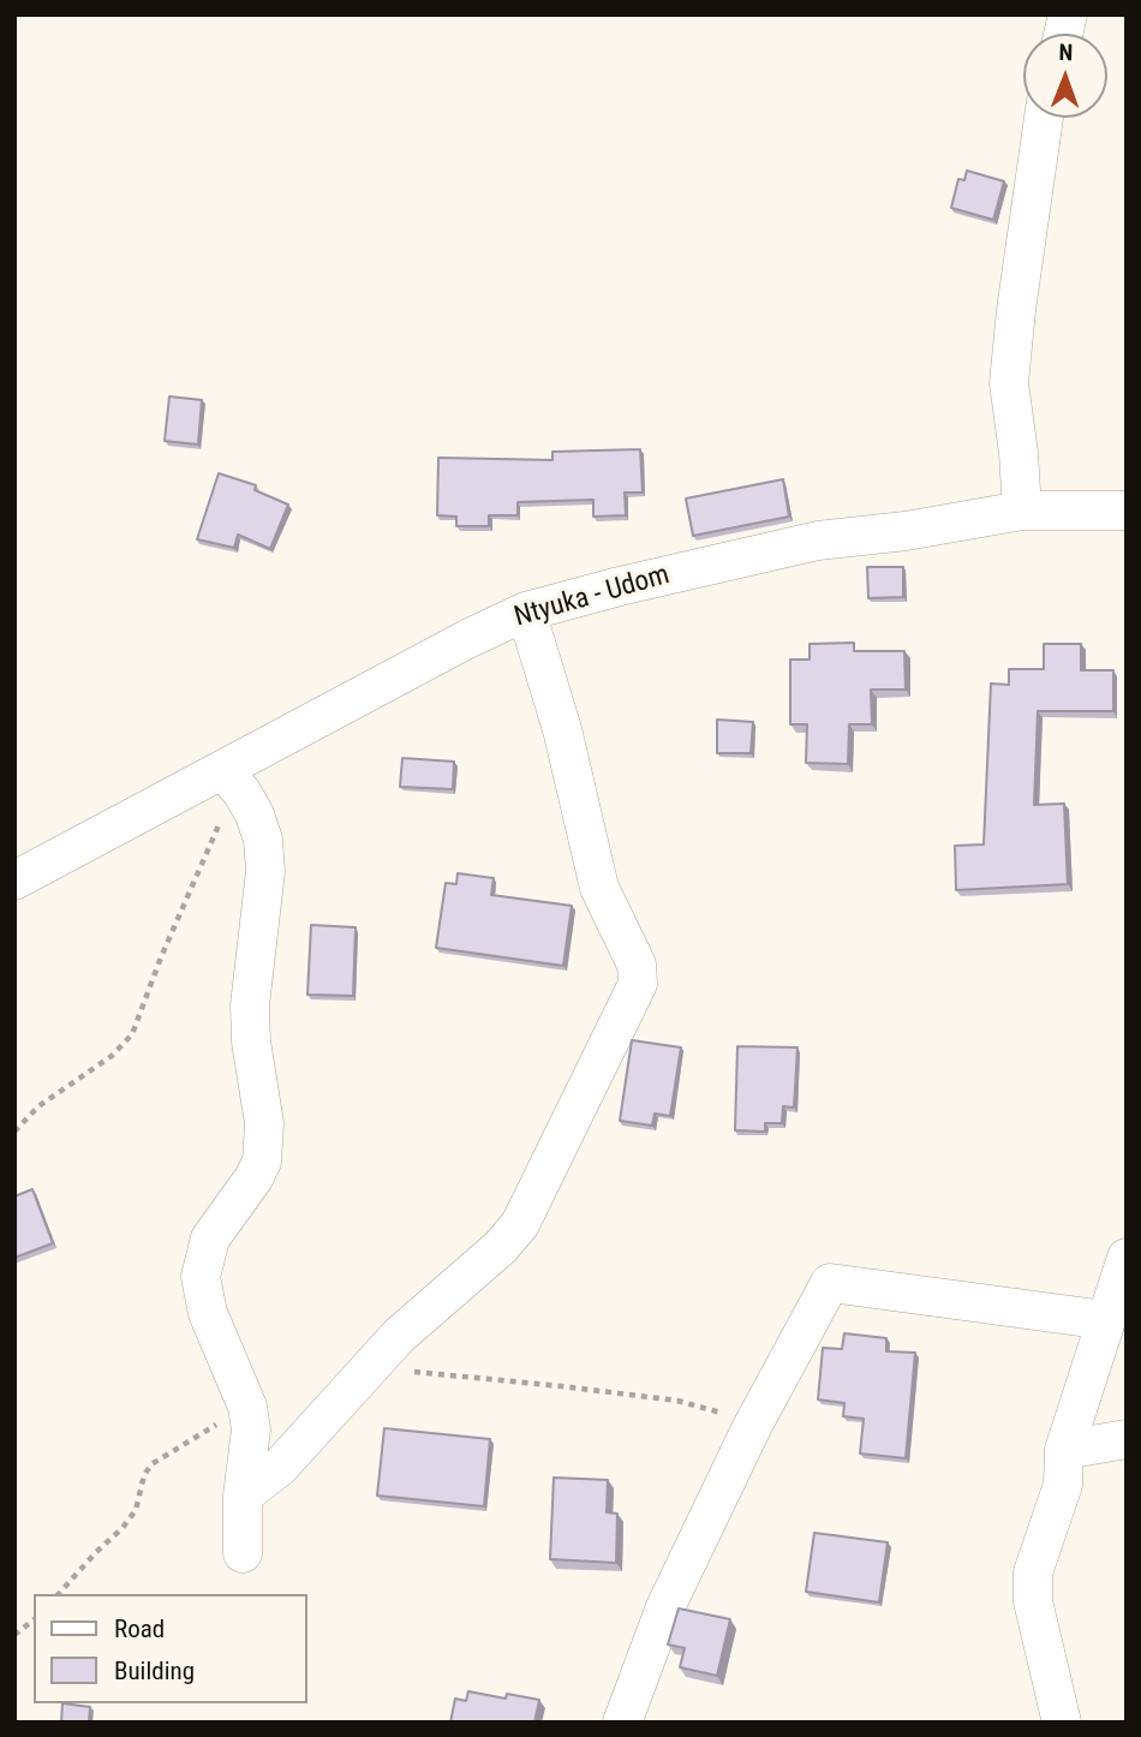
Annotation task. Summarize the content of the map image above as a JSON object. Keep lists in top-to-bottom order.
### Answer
{
  "streets": {
    "street": ["Ntyuka - Udom"]
  },
  "legend": ["Road", "Building"],
  "north": "top"
}
